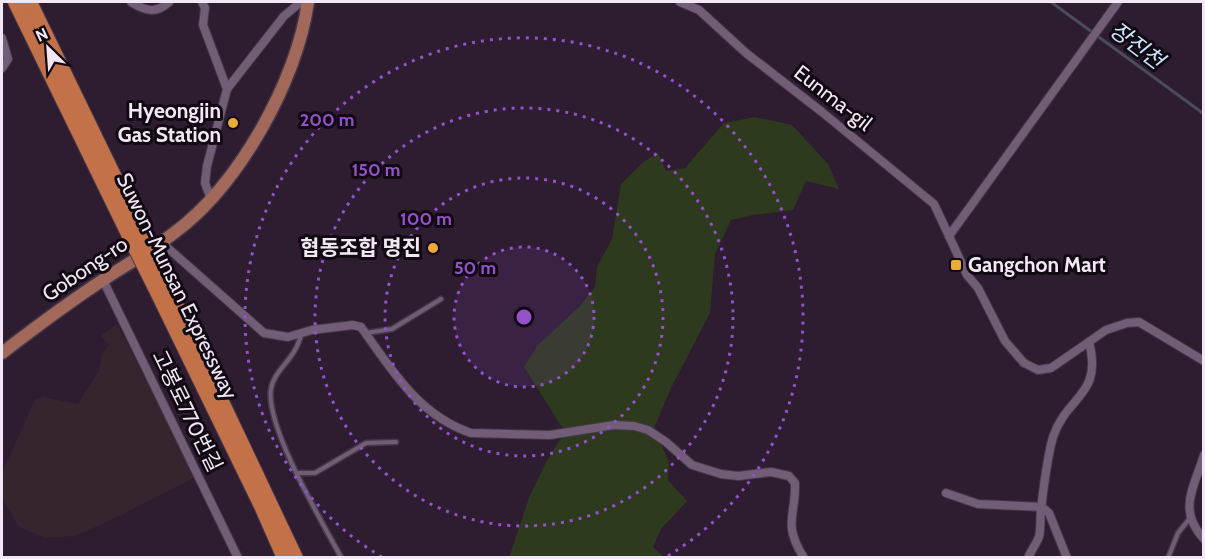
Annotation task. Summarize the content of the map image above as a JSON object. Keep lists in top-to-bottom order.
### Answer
{
  "streets": {
    "highway": ["Suwon-Munsan Expressway"],
    "main road": ["Gobong-ro"],
    "street": ["Eunma-gil", "고봉로770번길"]
  },
  "crossings": [
    ["Gobong-ro", "고봉로770번길"]
  ],
  "water": ["장진천"],
  "places": {
    "other": ["Hyeongjin Gas Station", "협동조합 명진"],
    "transit": ["Gangchon Mart"]
  },
  "north": "top left",
  "rings": [
    "200 m",
    "150 m",
    "100 m",
    "50 m"
  ]
}
